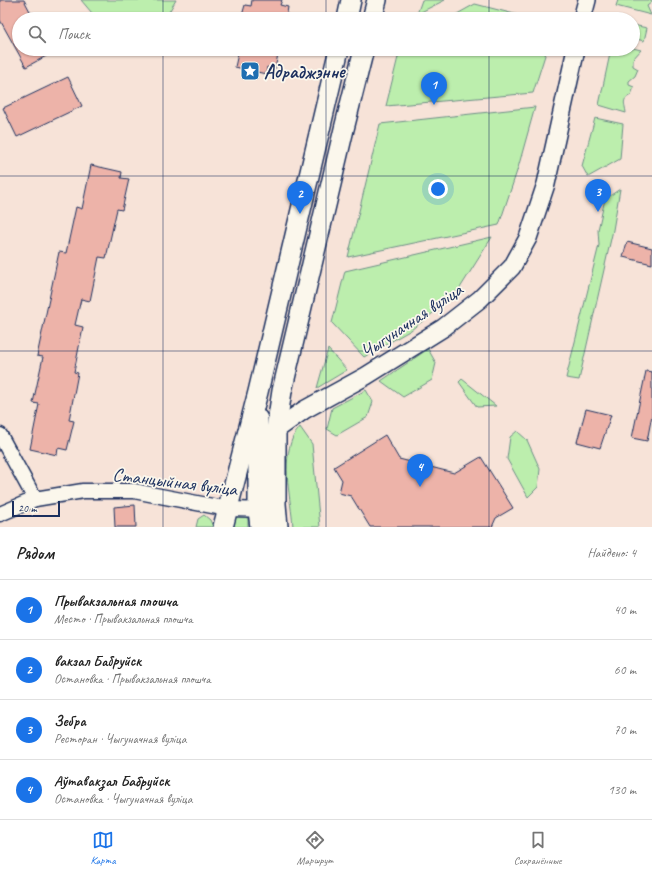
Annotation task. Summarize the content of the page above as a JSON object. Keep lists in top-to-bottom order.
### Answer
{
  "streets": {
    "street": ["Чыгуначная вуліца", "Станцыйная вуліца"]
  },
  "places": {
    "place": ["Адраджэнне"]
  },
  "scale_bar": "20 m",
  "page": {
    "search": "Поиск",
    "pins": [
      "1",
      "3",
      "2",
      "4"
    ],
    "scale": "20 m",
    "heading": ["Рядом", "Найдено: 4"],
    "list": [
      {
        "mark": "1",
        "name": "Прывакзальная плошча",
        "note": "Место · Прывакзальная плошча",
        "value": "40 m"
      },
      {
        "mark": "2",
        "name": "вакзал Бабруйск",
        "note": "Остановка · Прывакзальная плошча",
        "value": "60 m"
      },
      {
        "mark": "3",
        "name": "Зебра",
        "note": "Ресторан · Чыгуначная вуліца",
        "value": "70 m"
      },
      {
        "mark": "4",
        "name": "Аўтавакзал Бабруйск",
        "note": "Остановка · Чыгуначная вуліца",
        "value": "130 m"
      }
    ],
    "nav": ["Карта", "Маршрут", "Сохранённые"]
  }
}
